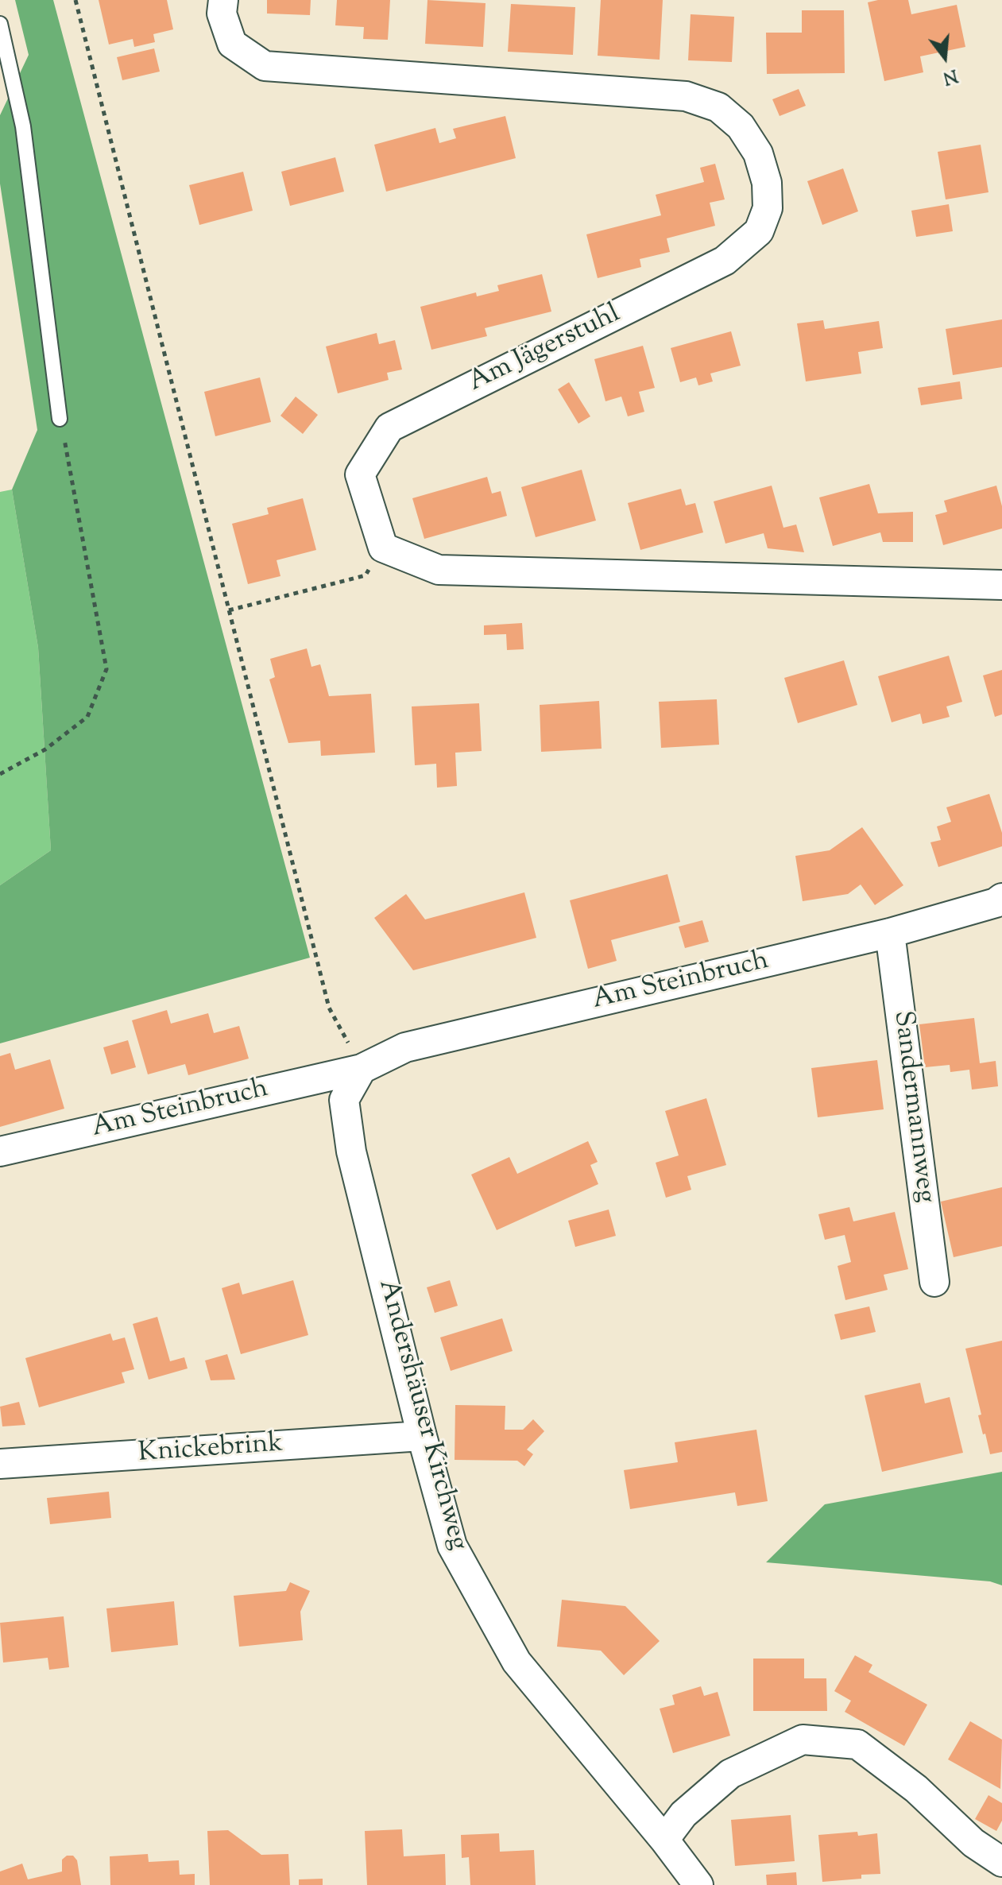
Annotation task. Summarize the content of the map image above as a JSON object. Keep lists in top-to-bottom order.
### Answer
{
  "streets": {
    "street": [
      "Am Jägerstuhl",
      "Am Steinbruch",
      "Sandermannweg",
      "Andershäuser Kirchweg",
      "Knickebrink"
    ]
  },
  "crossings": [
    ["Am Steinbruch", "Sandermannweg"],
    ["Am Steinbruch", "Andershäuser Kirchweg"],
    ["Andershäuser Kirchweg", "Knickebrink"]
  ],
  "north": "bottom"
}
